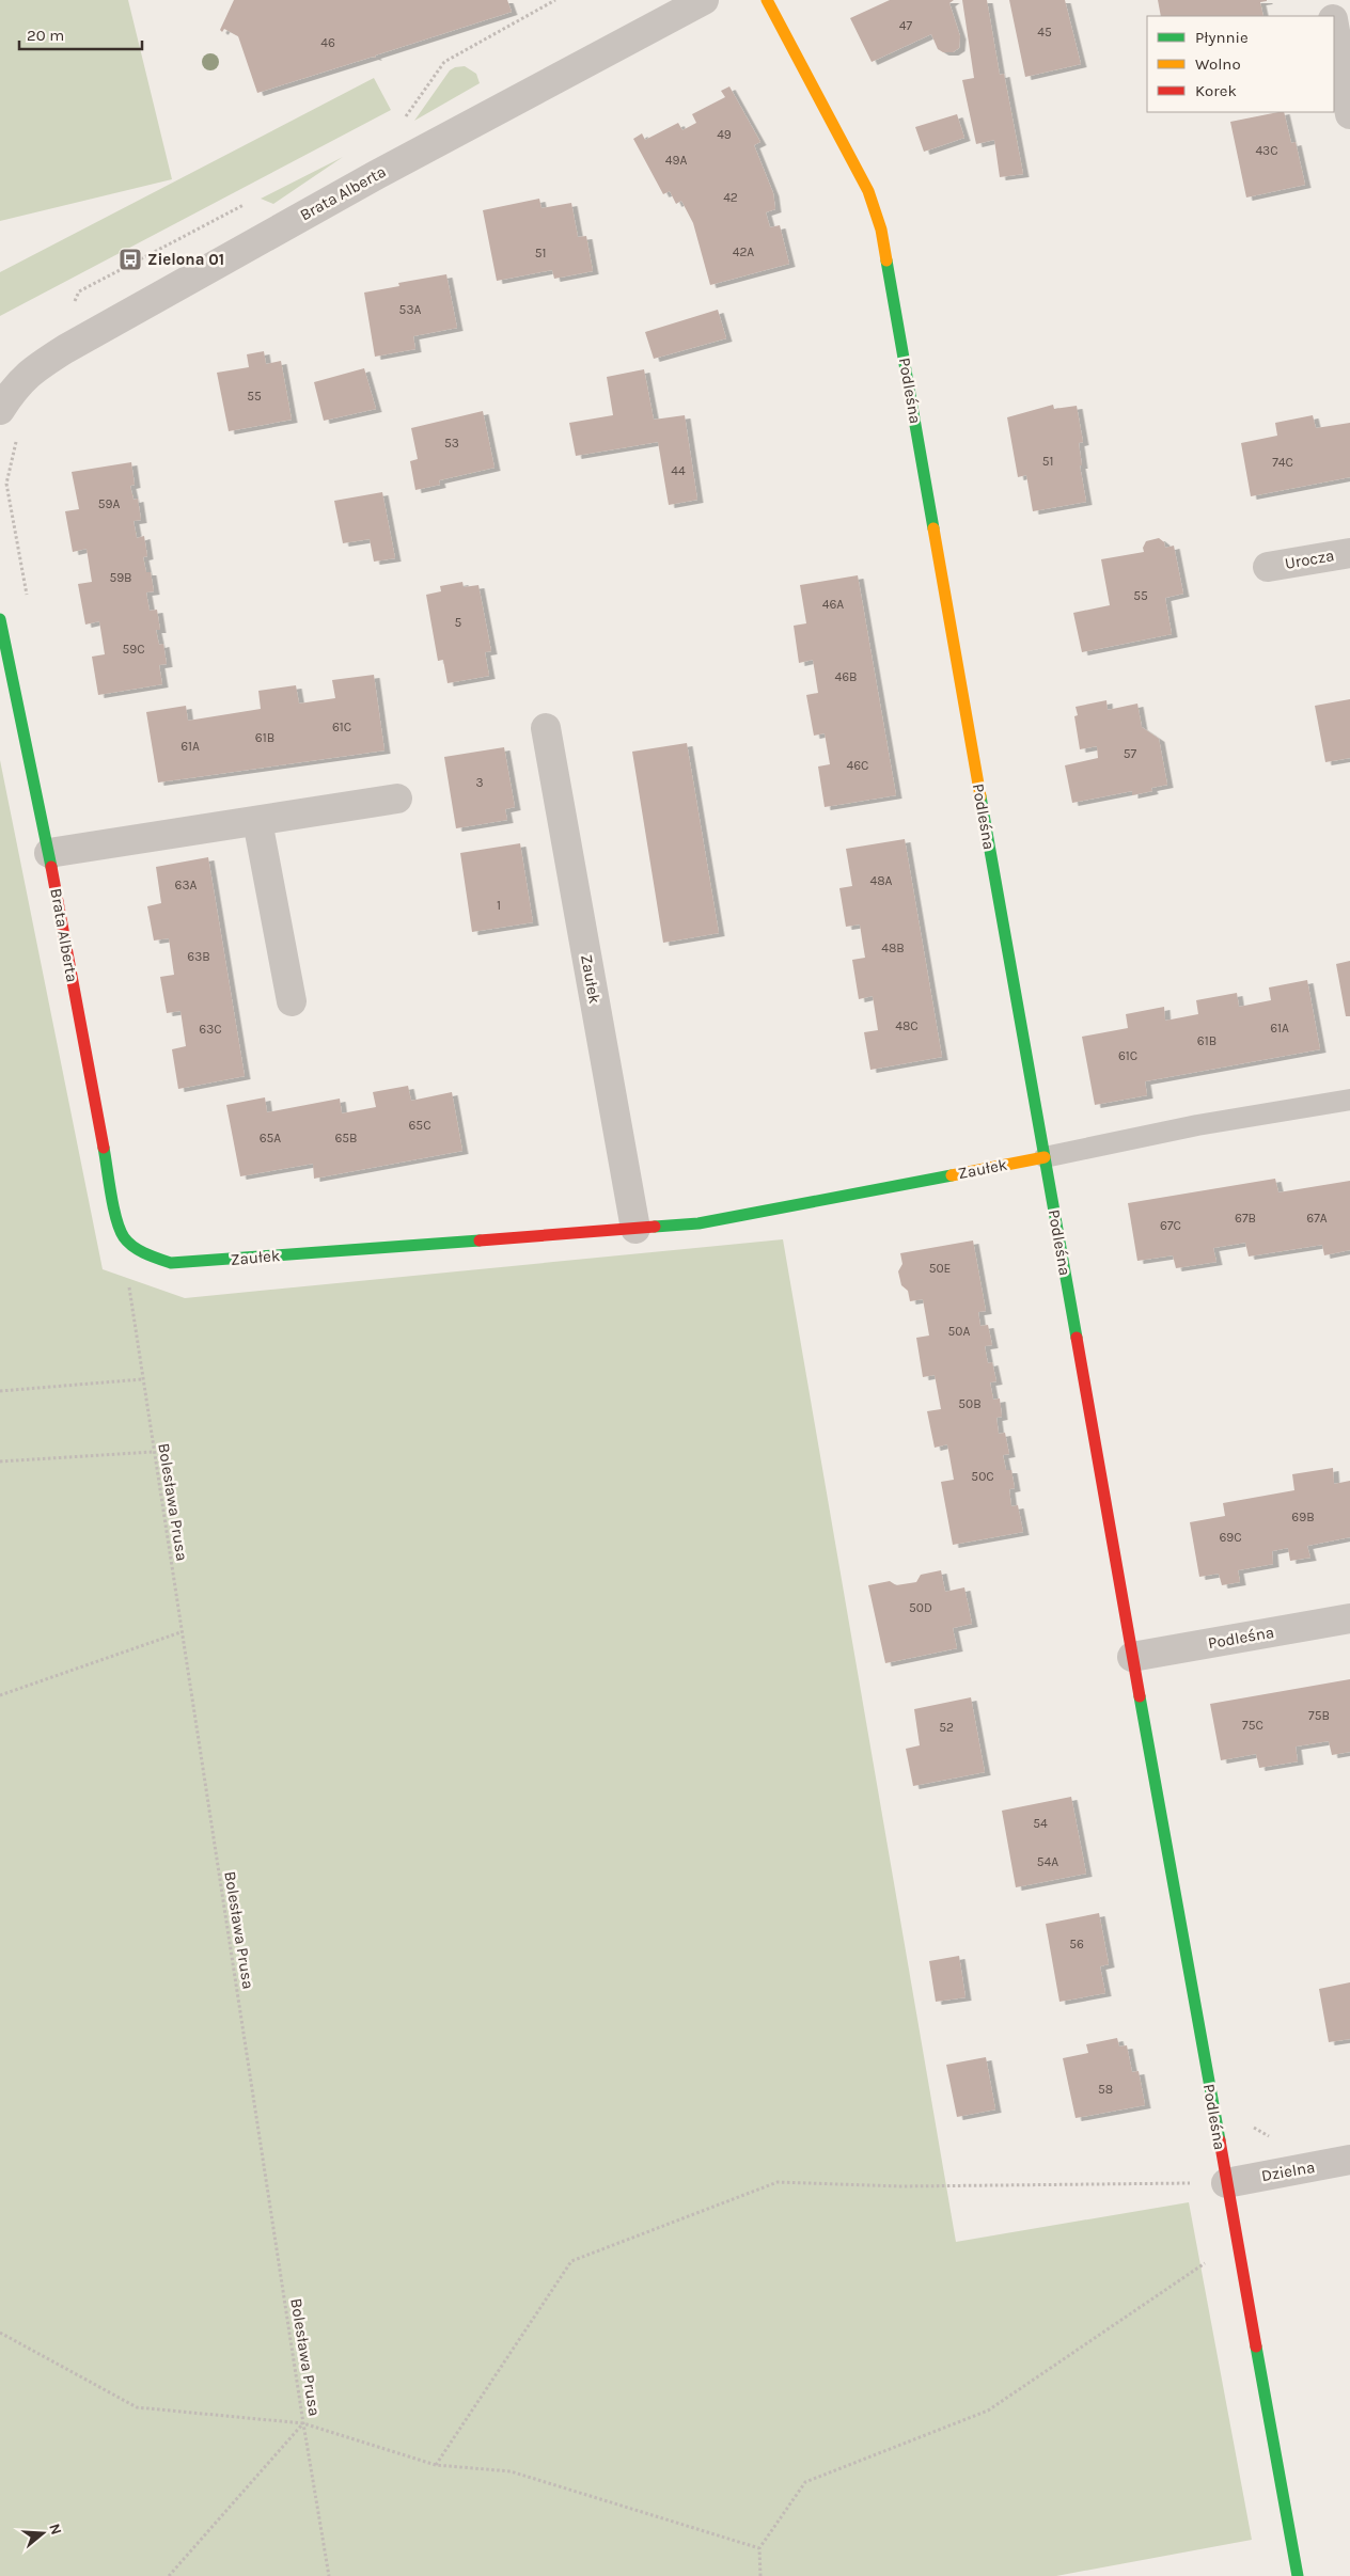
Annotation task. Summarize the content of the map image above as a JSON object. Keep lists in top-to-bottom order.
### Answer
{
  "streets": {
    "street": [
      "Brata Alberta",
      "Podleśna",
      "Urocza",
      "Zaułek",
      "Dzielna"
    ],
    "path": ["Bolesława Prusa"]
  },
  "crossings": [
    ["Brata Alberta", "Zaułek"],
    ["Podleśna", "Zaułek"],
    ["Podleśna", "Dzielna"]
  ],
  "places": {
    "bus stop": ["Zielona 01"]
  },
  "house_numbers": [
    "47",
    "45",
    "46",
    "49",
    "43C",
    "49A",
    "42",
    "42A",
    "51",
    "53A",
    "55",
    "53",
    "51",
    "74C",
    "44",
    "59A",
    "59B",
    "55",
    "46A",
    "5",
    "59C",
    "46B",
    "61C",
    "61B",
    "61A",
    "57",
    "46C",
    "3",
    "48A",
    "63A",
    "1",
    "48B",
    "63B",
    "48C",
    "61A",
    "63C",
    "61B",
    "61C",
    "65C",
    "65A",
    "65B",
    "67B",
    "67A",
    "67C",
    "50E",
    "50A",
    "50B",
    "50C",
    "69B",
    "69C",
    "50D",
    "75B",
    "75C",
    "52",
    "54",
    "54A",
    "56",
    "58"
  ],
  "legend": ["Płynnie", "Wolno", "Korek"],
  "scale_bar": "20 m",
  "north": "right"
}
